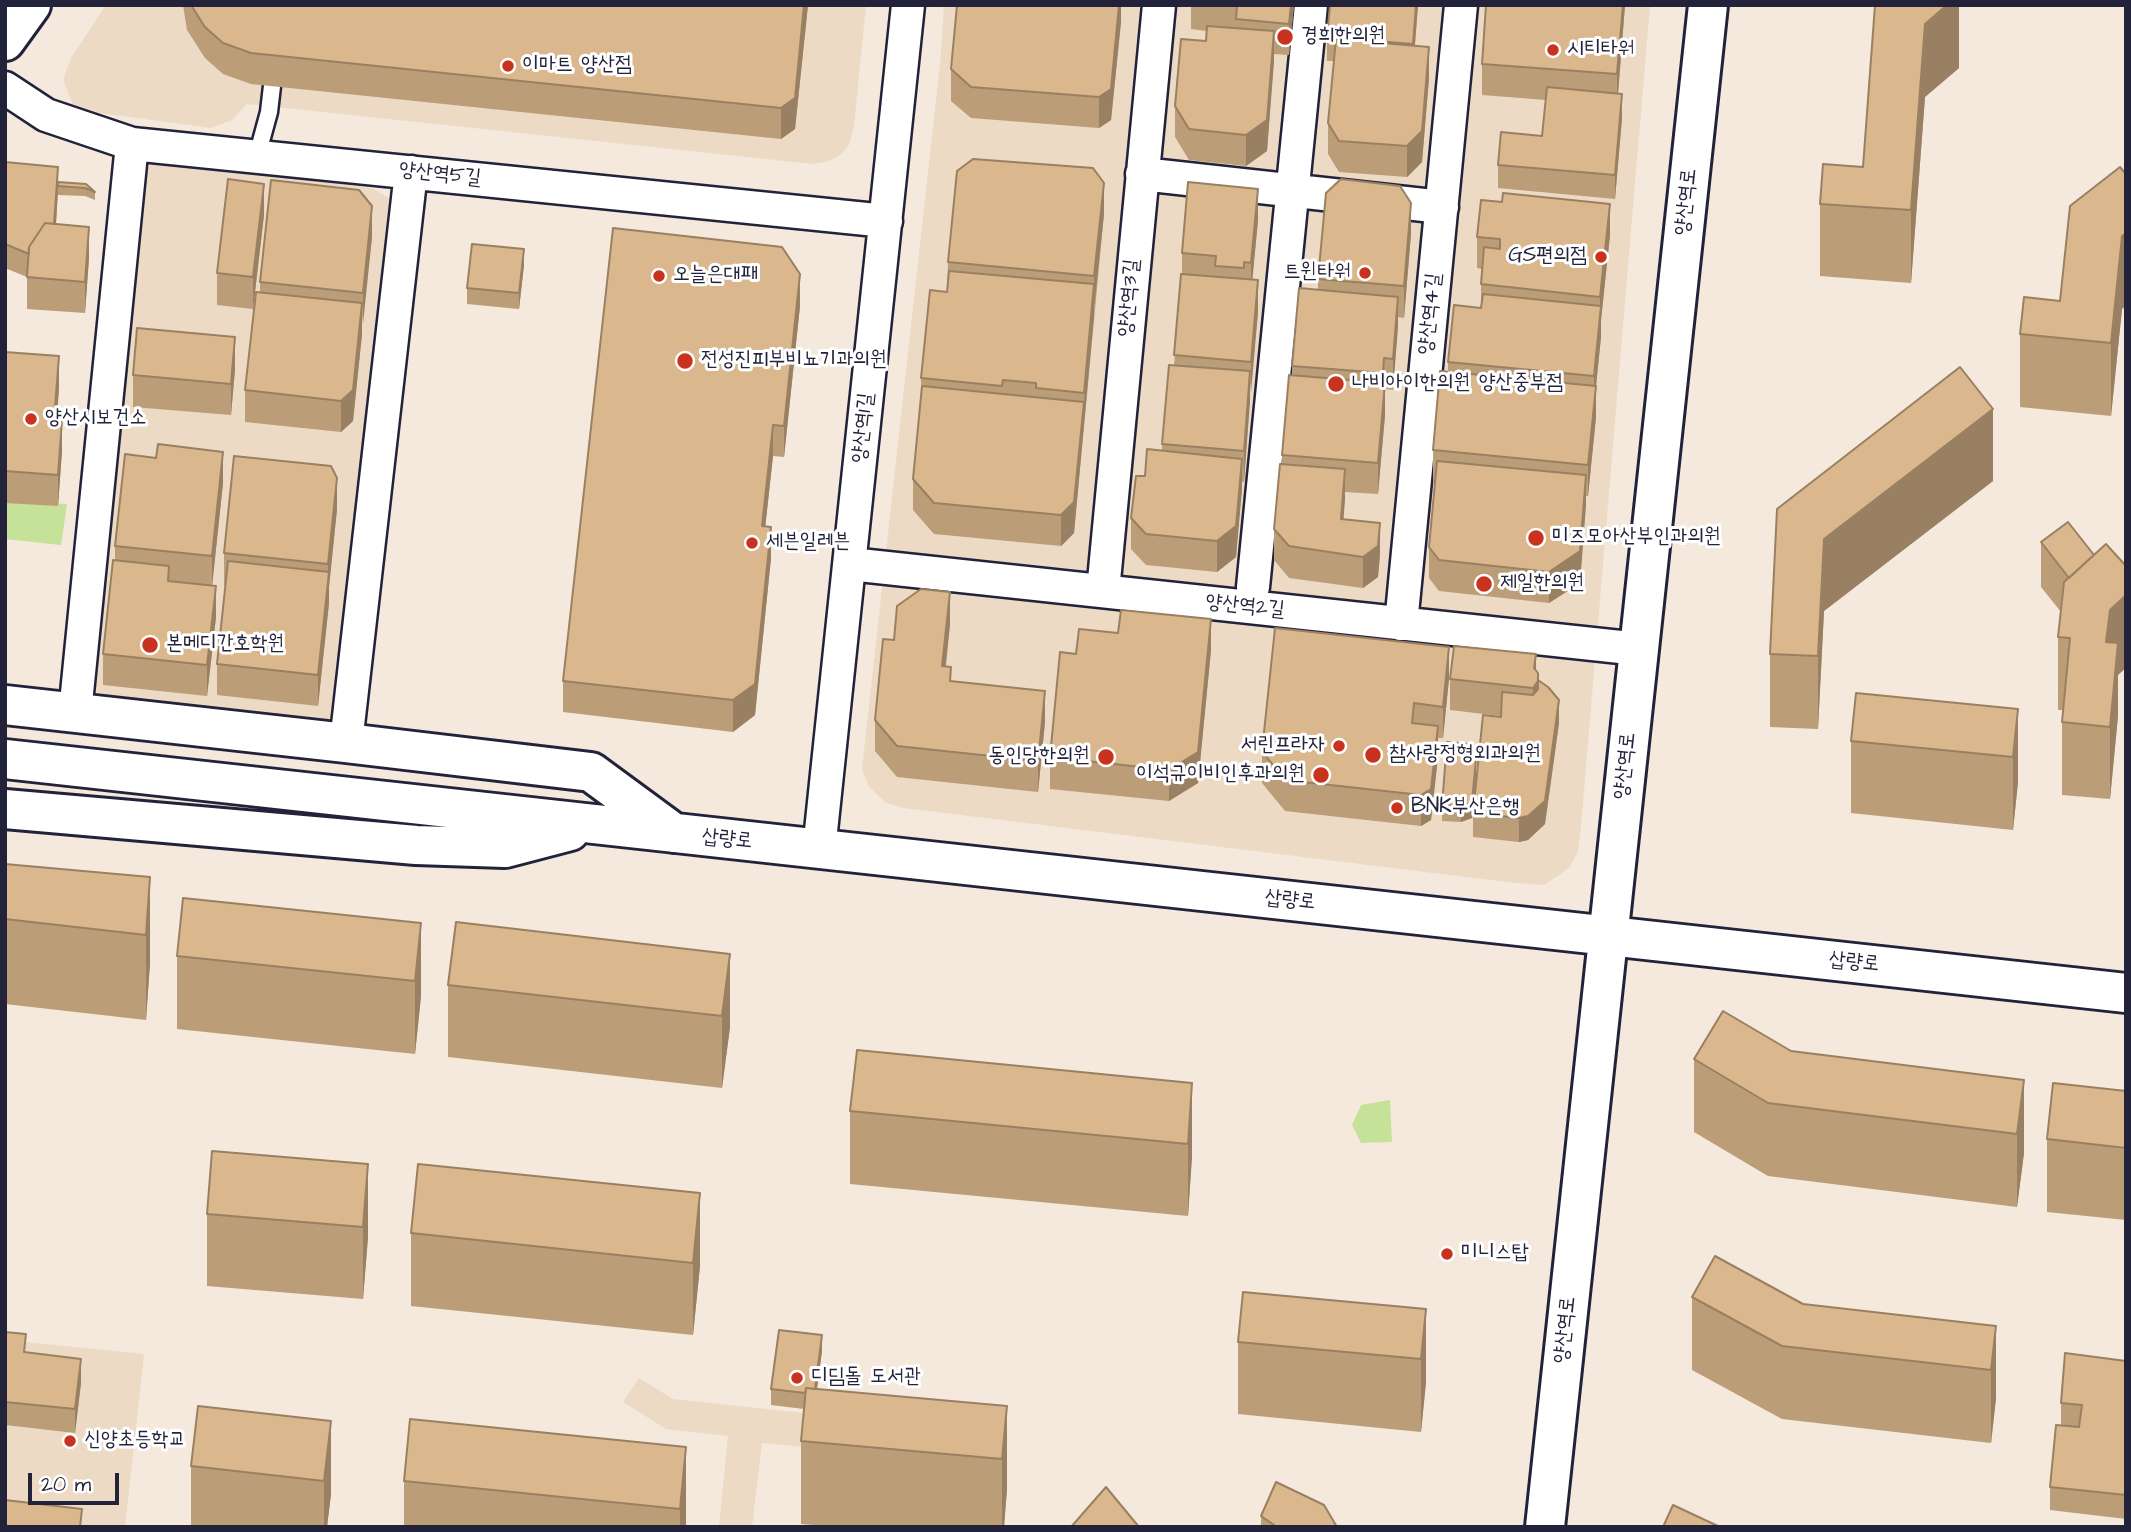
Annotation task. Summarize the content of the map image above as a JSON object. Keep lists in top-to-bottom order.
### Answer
{
  "streets": {
    "street": [
      "양산역5길",
      "양산역로",
      "양산역3길",
      "양산역4길",
      "양산역1길",
      "양산역2길",
      "삽량로"
    ]
  },
  "crossings": [
    ["양산역5길", "양산역1길"],
    ["양산역로", "양산역2길"],
    ["양산역로", "삽량로"],
    ["양산역3길", "양산역2길"],
    ["양산역4길", "양산역2길"],
    ["양산역1길", "양산역2길"],
    ["양산역1길", "삽량로"]
  ],
  "places": [
    "경희한의원",
    "시티타워",
    "이마트 양산점",
    "GS편의점",
    "트윈타워",
    "오늘은대패",
    "전성진피부비뇨기과의원",
    "나비아이한의원 양산중부점",
    "양산시보건소",
    "미즈모아산부인과의원",
    "세븐일레븐",
    "제일한의원",
    "본메디간호학원",
    "서린프라자",
    "참사랑정형외과의원",
    "동인당한의원",
    "이석규이비인후과의원",
    "BNK부산은행",
    "미니스탑",
    "디딤돌 도서관",
    "신양초등학교"
  ],
  "scale_bar": "20 m"
}
